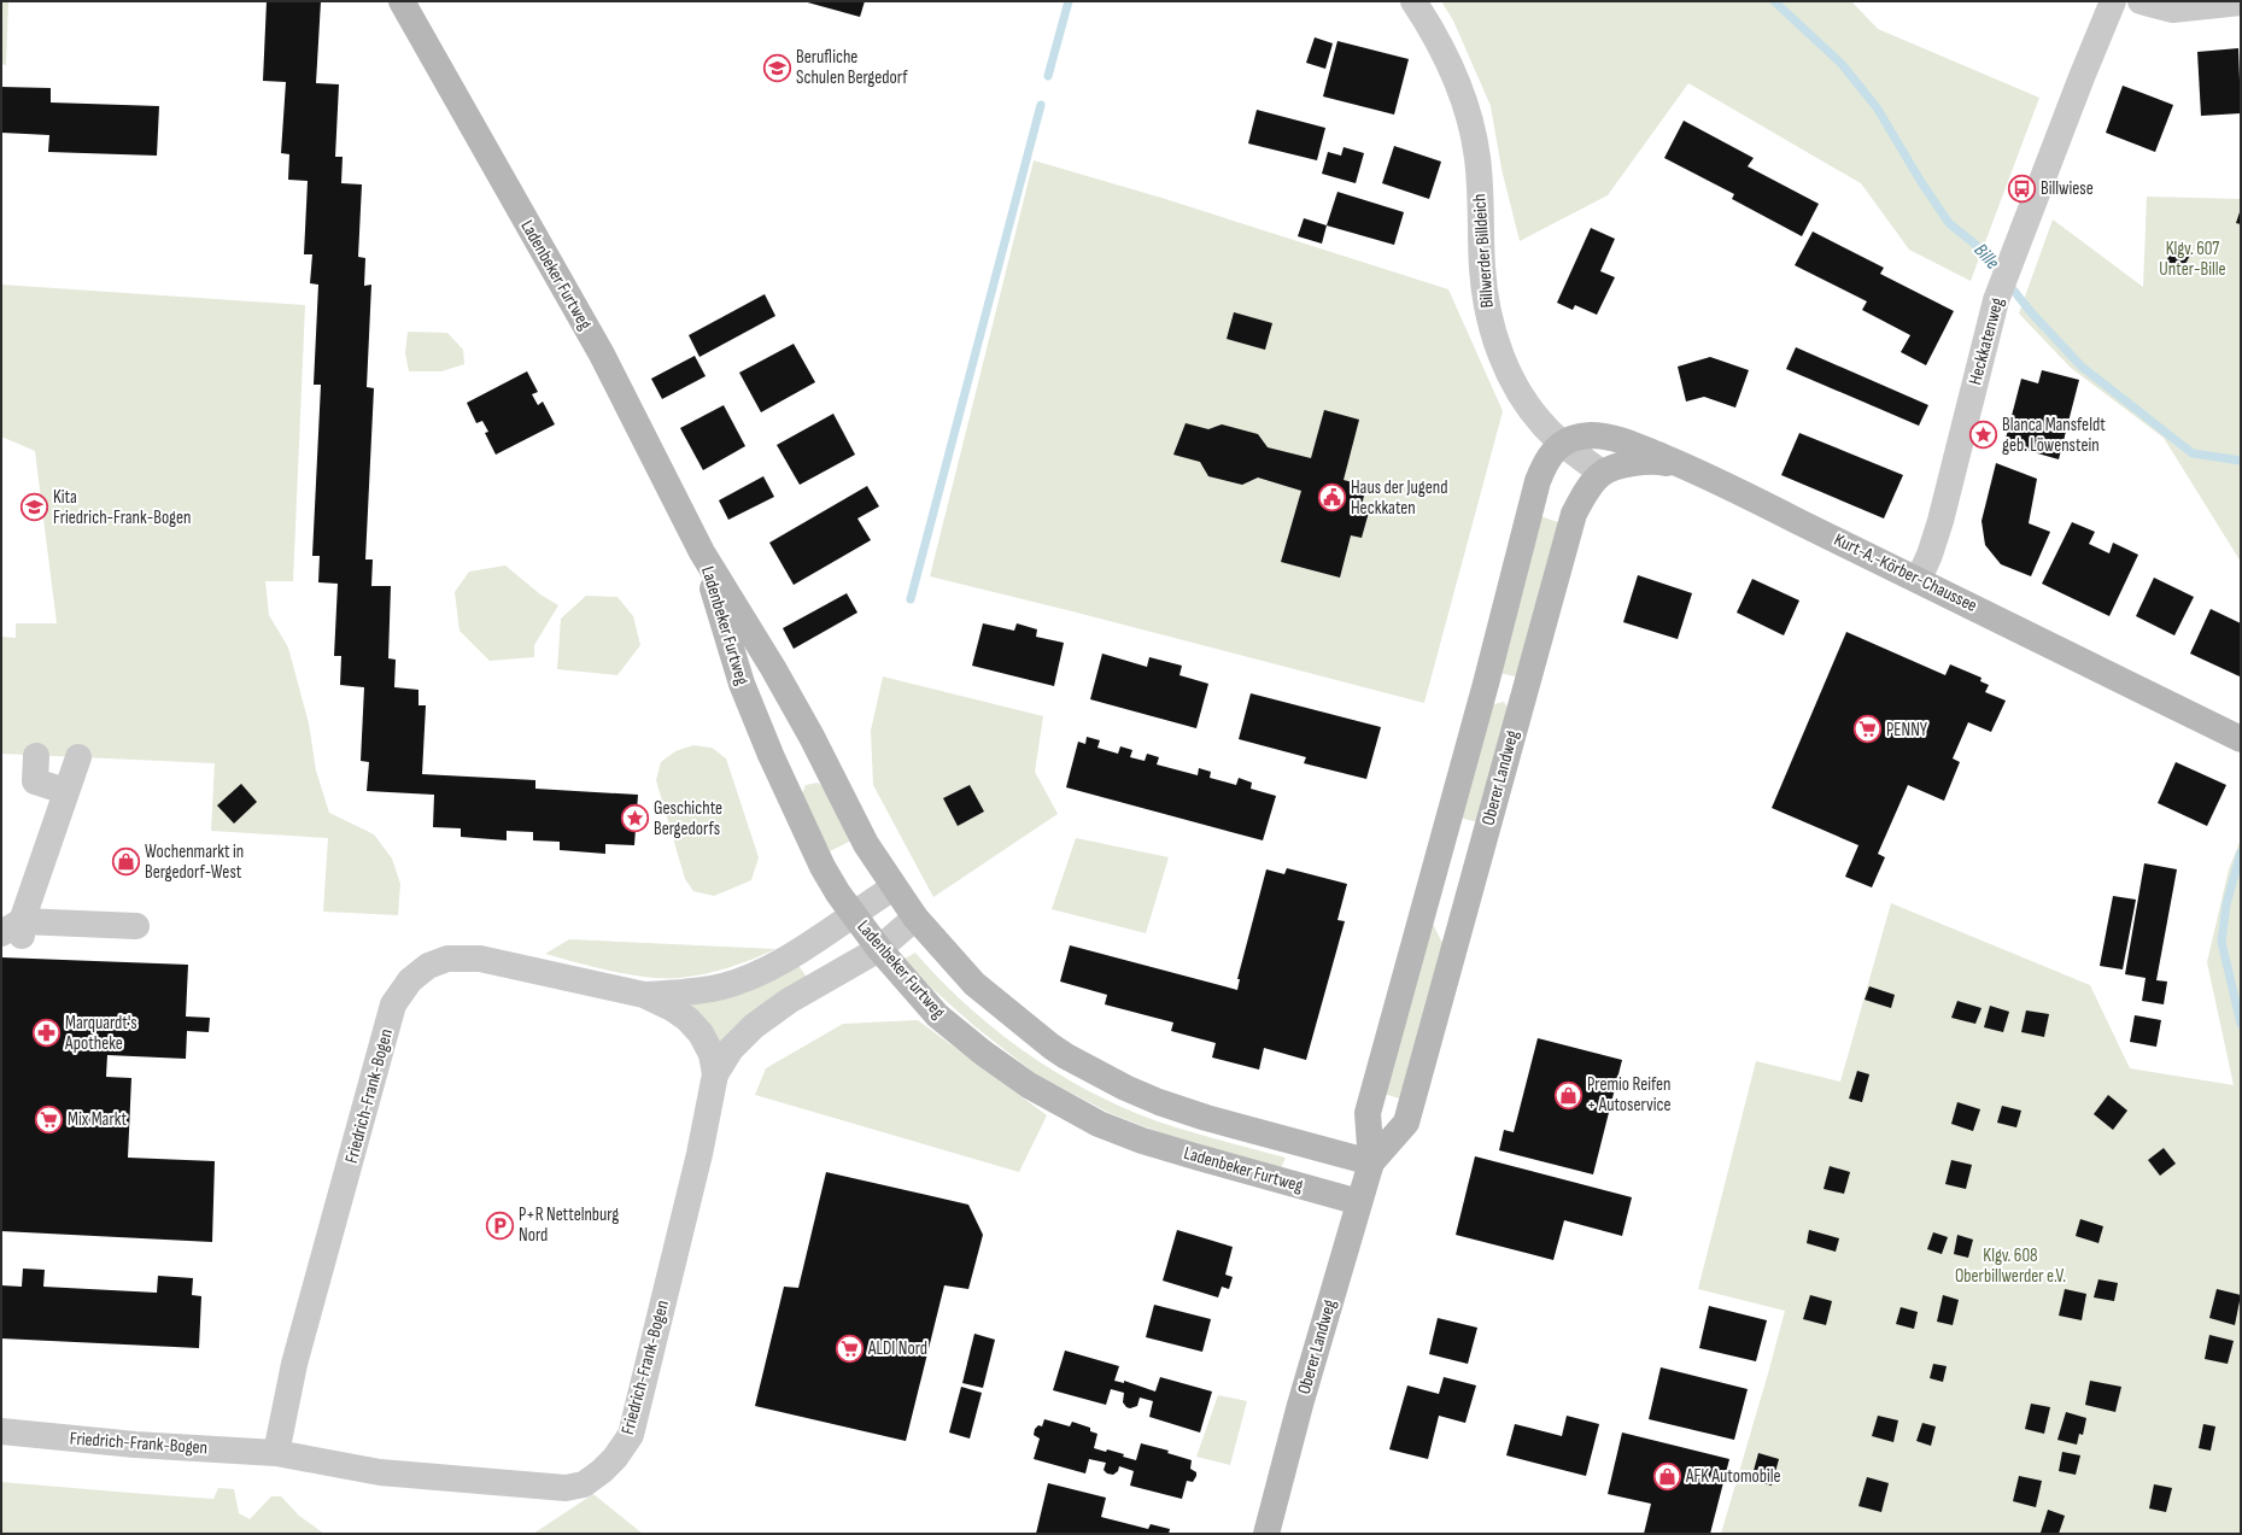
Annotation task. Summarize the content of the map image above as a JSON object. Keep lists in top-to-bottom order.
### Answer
{
  "streets": {
    "main road": ["Ladenbeker Furtweg", "Kurt-A.-Körber-Chaussee", "Oberer Landweg"],
    "street": ["Billwerder Billdeich", "Heckkatenweg", "Friedrich-Frank-Bogen"]
  },
  "crossings": [
    ["Billwerder Billdeich", "Kurt-A.-Körber-Chaussee"],
    ["Billwerder Billdeich", "Oberer Landweg"],
    ["Ladenbeker Furtweg", "Oberer Landweg"],
    ["Ladenbeker Furtweg", "Friedrich-Frank-Bogen"],
    ["Heckkatenweg", "Kurt-A.-Körber-Chaussee"],
    ["Kurt-A.-Körber-Chaussee", "Oberer Landweg"]
  ],
  "water": ["Bille"],
  "parks": ["Klgv. 607 Unter-Bille", "Klgv. 608 Oberbillwerder e.V."],
  "places": {
    "school or university": ["Berufliche Schulen Bergedorf", "Kita Friedrich-Frank-Bogen"],
    "bus stop": ["Billwiese"],
    "place": ["Blanca Mansfeldt geb. Löwenstein", "Geschichte Bergedorfs"],
    "public building": ["Haus der Jugend Heckkaten"],
    "supermarket": ["PENNY", "Mix Markt", "ALDI Nord"],
    "shop": ["Wochenmarkt in Bergedorf-West", "Premio Reifen + Autoservice", "AFK Automobile"],
    "pharmacy": ["Marquardt's Apotheke"],
    "parking": ["P+R Nettelnburg Nord"]
  }
}
